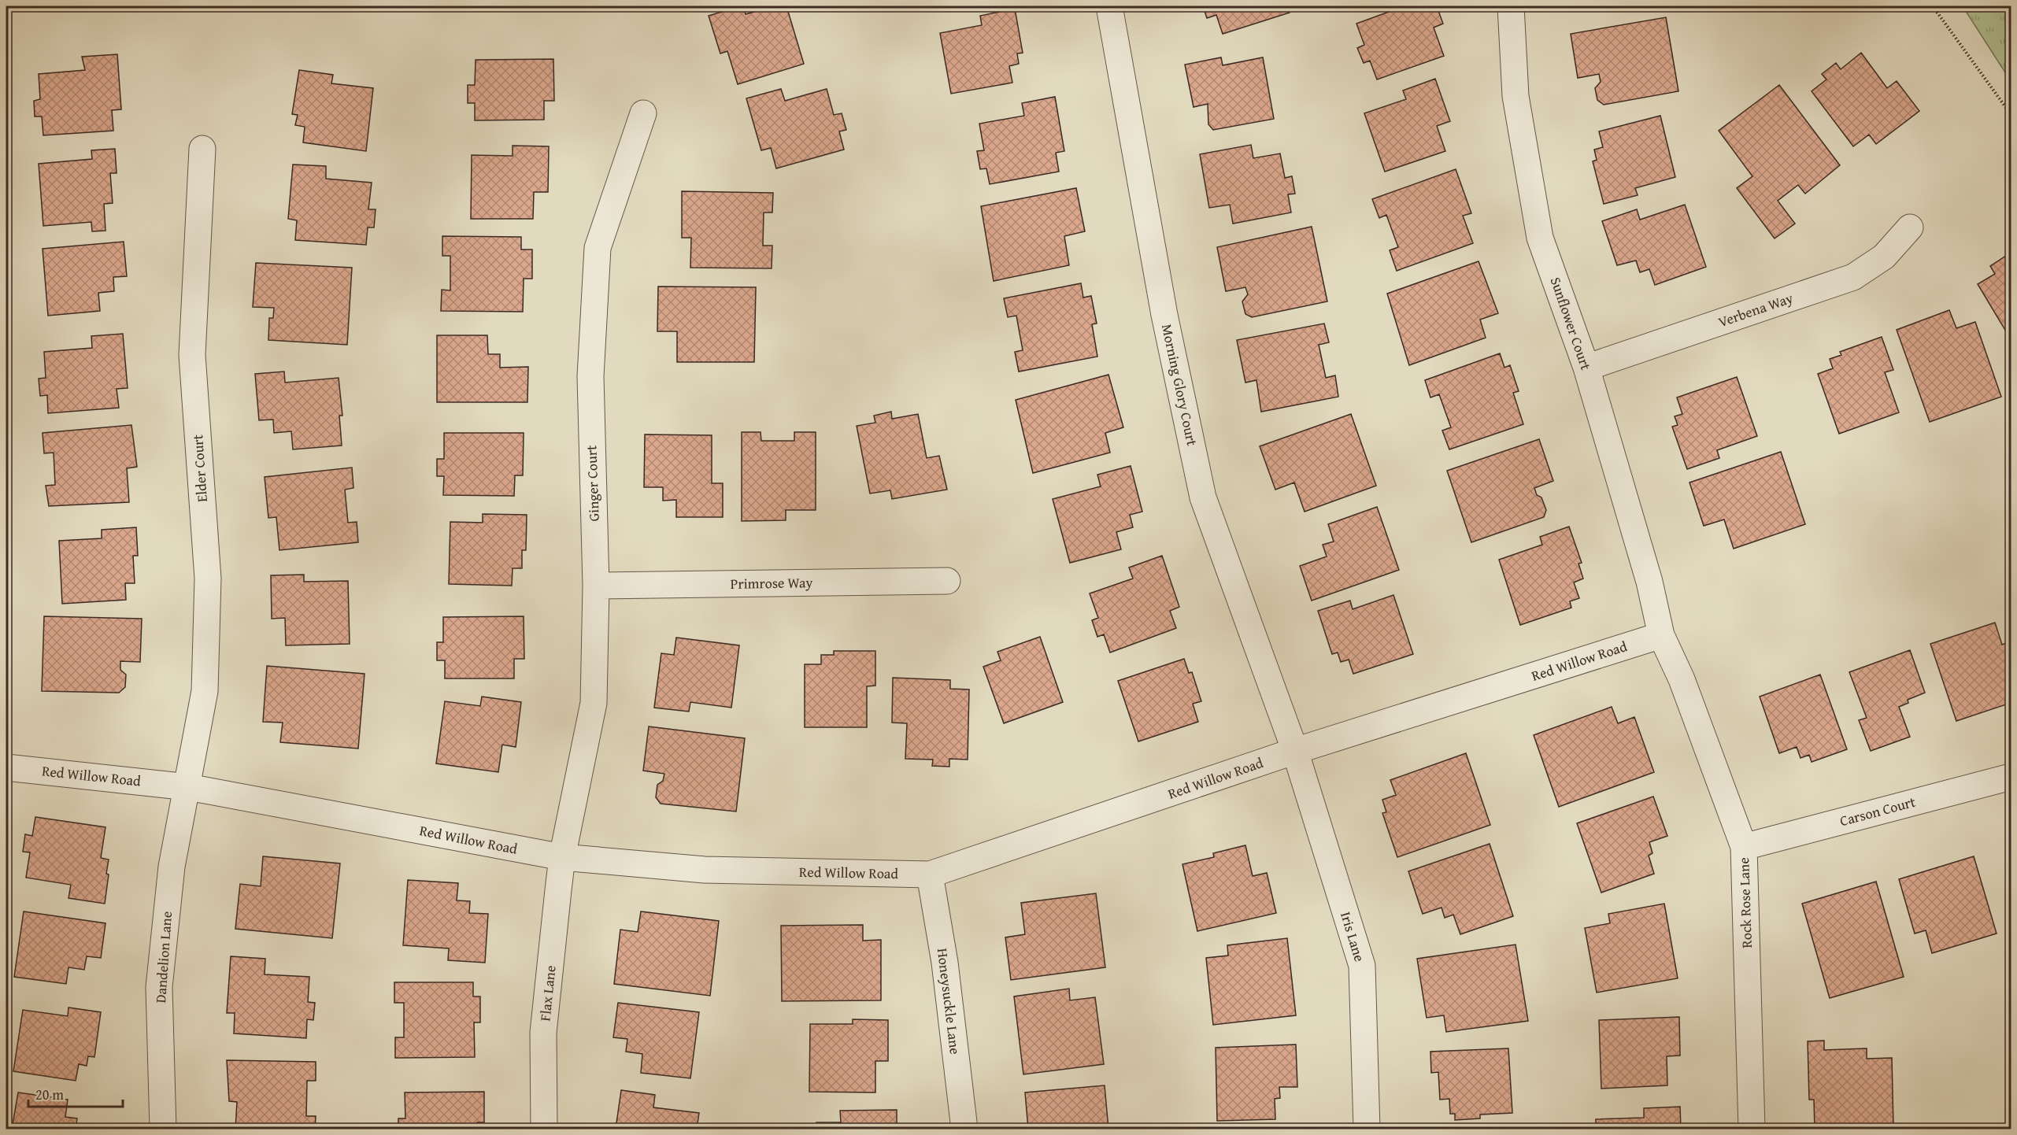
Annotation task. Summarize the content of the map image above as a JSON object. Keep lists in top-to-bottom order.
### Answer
{
  "streets": {
    "street": [
      "Verbena Way",
      "Sunflower Court",
      "Morning Glory Court",
      "Elder Court",
      "Ginger Court",
      "Primrose Way",
      "Red Willow Road",
      "Carson Court",
      "Rock Rose Lane",
      "Iris Lane",
      "Dandelion Lane",
      "Flax Lane",
      "Honeysuckle Lane"
    ]
  },
  "crossings": [
    ["Verbena Way", "Sunflower Court"],
    ["Sunflower Court", "Red Willow Road"],
    ["Sunflower Court", "Rock Rose Lane"],
    ["Morning Glory Court", "Red Willow Road"],
    ["Morning Glory Court", "Iris Lane"],
    ["Elder Court", "Red Willow Road"],
    ["Elder Court", "Dandelion Lane"],
    ["Ginger Court", "Primrose Way"],
    ["Ginger Court", "Red Willow Road"],
    ["Ginger Court", "Flax Lane"],
    ["Red Willow Road", "Rock Rose Lane"],
    ["Red Willow Road", "Iris Lane"],
    ["Red Willow Road", "Dandelion Lane"],
    ["Red Willow Road", "Flax Lane"],
    ["Red Willow Road", "Honeysuckle Lane"],
    ["Carson Court", "Rock Rose Lane"]
  ],
  "scale_bar": "20 m"
}
